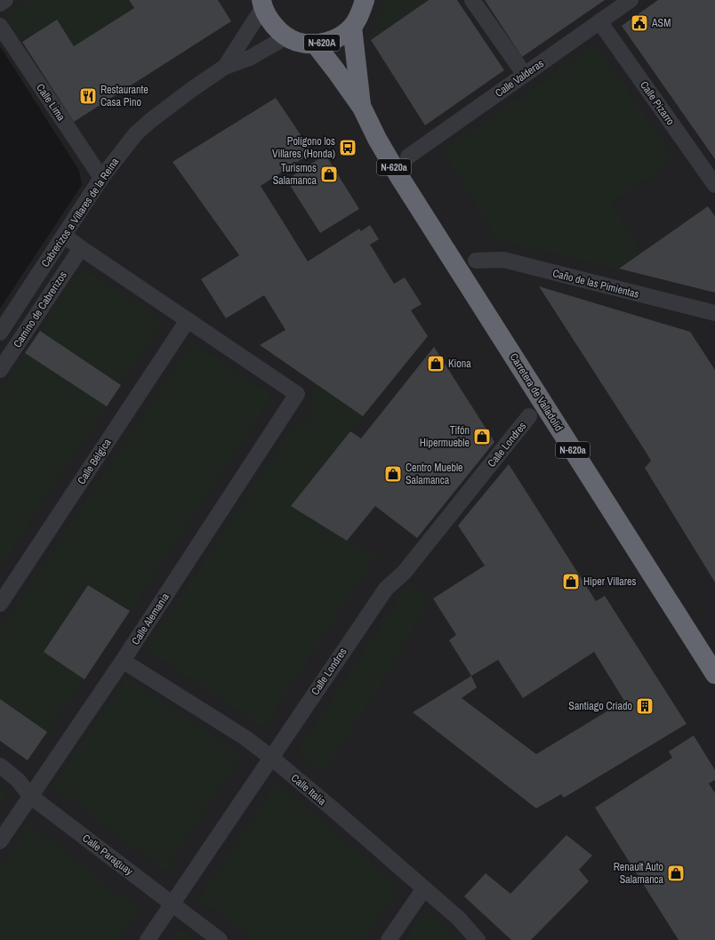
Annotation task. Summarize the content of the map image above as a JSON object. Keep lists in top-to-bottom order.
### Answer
{
  "streets": {
    "highway": ["N-620A", "N-620a", "Carretera de Valladolid"],
    "street": [
      "Calle Valderas",
      "Calle Lima",
      "Calle Pizarro",
      "Cabrerizos a Villares de la Reina",
      "Caño de las Pimientas",
      "Camino de Cabrerizos",
      "Calle Londres",
      "Calle Bélgica",
      "Calle Alemania",
      "Calle Italia",
      "Calle Paraguay"
    ]
  },
  "crossings": [
    ["N-620A", "Cabrerizos a Villares de la Reina"],
    ["N-620A", "Carretera de Valladolid"],
    ["Calle Valderas", "Calle Pizarro"],
    ["Calle Lima", "Cabrerizos a Villares de la Reina"],
    ["Calle Londres", "Calle Italia"],
    ["Calle Londres", "Calle Paraguay"],
    ["Calle Bélgica", "Calle Alemania"],
    ["Calle Alemania", "Calle Italia"],
    ["Calle Alemania", "Calle Paraguay"]
  ],
  "places": {
    "public building": ["ASM"],
    "restaurant": ["Restaurante Casa Pino"],
    "bus stop": ["Polígono los Villares (Honda)"],
    "shop": [
      "Turismos Salamanca",
      "Kiona",
      "Tifón Hipermueble",
      "Centro Mueble Salamanca",
      "Hiper Villares",
      "Renault Auto Salamanca"
    ],
    "building": ["Santiago Criado"]
  }
}
